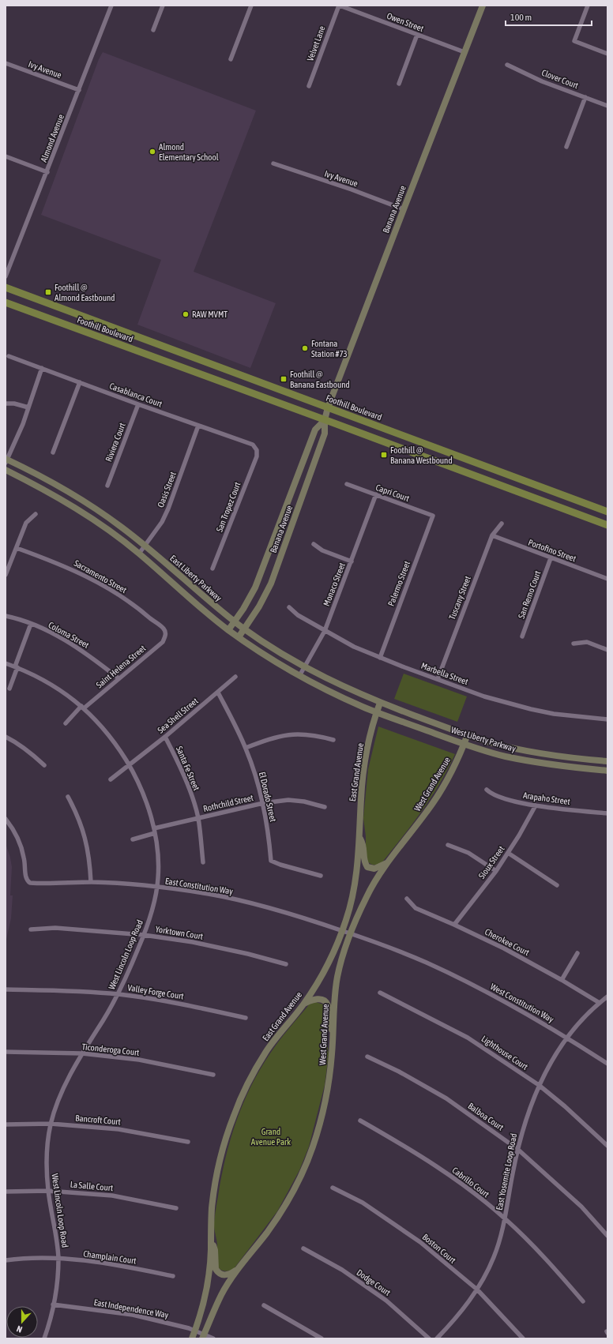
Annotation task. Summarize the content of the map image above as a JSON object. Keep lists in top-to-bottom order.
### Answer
{
  "streets": {
    "main road": ["Foothill Boulevard"],
    "street": [
      "Owen Street",
      "Velvet Lane",
      "Ivy Avenue",
      "Clover Court",
      "Almond Avenue",
      "Banana Avenue",
      "Casablanca Court",
      "Riviera Court",
      "Oasis Street",
      "Capri Court",
      "San Tropez Court",
      "Portofino Street",
      "Sacramento Street",
      "East Liberty Parkway",
      "Palermo Street",
      "Monaco Street",
      "San Remo Court",
      "Tuscany Street",
      "Coloma Street",
      "Saint Helena Street",
      "Marbella Street",
      "Sea Shell Street",
      "West Liberty Parkway",
      "Santa Fe Street",
      "East Grand Avenue",
      "West Grand Avenue",
      "El Dorado Street",
      "Arapaho Street",
      "Rothchild Street",
      "Sioux Street",
      "East Constitution Way",
      "Yorktown Court",
      "Cherokee Court",
      "West Lincoln Loop Road",
      "Valley Forge Court",
      "West Constitution Way",
      "Ticonderoga Court",
      "Lighthouse Court",
      "Balboa Court",
      "Bancroft Court",
      "East Yosemite Loop Road",
      "Cabrillo Court",
      "La Salle Court",
      "Boston Court",
      "Champlain Court",
      "Dodge Court",
      "East Independence Way"
    ]
  },
  "crossings": [
    ["Owen Street", "Velvet Lane"],
    ["Owen Street", "Banana Avenue"],
    ["Ivy Avenue", "Almond Avenue"],
    ["Ivy Avenue", "Banana Avenue"],
    ["Banana Avenue", "Foothill Boulevard"],
    ["Banana Avenue", "East Liberty Parkway"],
    ["Casablanca Court", "Riviera Court"],
    ["Casablanca Court", "Oasis Street"],
    ["Casablanca Court", "San Tropez Court"],
    ["Oasis Street", "East Liberty Parkway"],
    ["Capri Court", "Palermo Street"],
    ["Capri Court", "Monaco Street"],
    ["Portofino Street", "San Remo Court"],
    ["Portofino Street", "Tuscany Street"],
    ["Sacramento Street", "Saint Helena Street"],
    ["East Liberty Parkway", "Monaco Street"],
    ["East Liberty Parkway", "West Liberty Parkway"],
    ["East Liberty Parkway", "East Grand Avenue"],
    ["Palermo Street", "Marbella Street"],
    ["Monaco Street", "Marbella Street"],
    ["Tuscany Street", "Marbella Street"],
    ["Coloma Street", "Saint Helena Street"],
    ["Saint Helena Street", "West Lincoln Loop Road"],
    ["Sea Shell Street", "Santa Fe Street"],
    ["Sea Shell Street", "El Dorado Street"],
    ["Sea Shell Street", "West Lincoln Loop Road"],
    ["West Liberty Parkway", "East Grand Avenue"],
    ["West Liberty Parkway", "West Grand Avenue"],
    ["Santa Fe Street", "Rothchild Street"],
    ["East Grand Avenue", "East Constitution Way"],
    ["East Grand Avenue", "East Independence Way"],
    ["West Grand Avenue", "East Constitution Way"],
    ["West Grand Avenue", "East Independence Way"],
    ["El Dorado Street", "Rothchild Street"],
    ["Arapaho Street", "Sioux Street"],
    ["Rothchild Street", "West Lincoln Loop Road"],
    ["Sioux Street", "Cherokee Court"],
    ["East Constitution Way", "West Lincoln Loop Road"],
    ["East Constitution Way", "West Constitution Way"],
    ["Yorktown Court", "West Lincoln Loop Road"],
    ["Cherokee Court", "East Yosemite Loop Road"],
    ["West Lincoln Loop Road", "Valley Forge Court"],
    ["West Lincoln Loop Road", "Ticonderoga Court"],
    ["West Lincoln Loop Road", "Bancroft Court"],
    ["West Lincoln Loop Road", "La Salle Court"],
    ["West Lincoln Loop Road", "Champlain Court"],
    ["West Lincoln Loop Road", "East Independence Way"],
    ["West Constitution Way", "East Yosemite Loop Road"],
    ["Lighthouse Court", "East Yosemite Loop Road"],
    ["Balboa Court", "East Yosemite Loop Road"],
    ["East Yosemite Loop Road", "Cabrillo Court"],
    ["East Yosemite Loop Road", "Boston Court"]
  ],
  "parks": ["Grand Avenue Park"],
  "places": {
    "other": ["Almond Elementary School", "RAW MVMT", "Fontana Station #73"],
    "transit": ["Foothill @ Almond Eastbound", "Foothill @ Banana Eastbound", "Foothill @ Banana Westbound"]
  },
  "scale_bar": "100 m",
  "north": "bottom"
}
